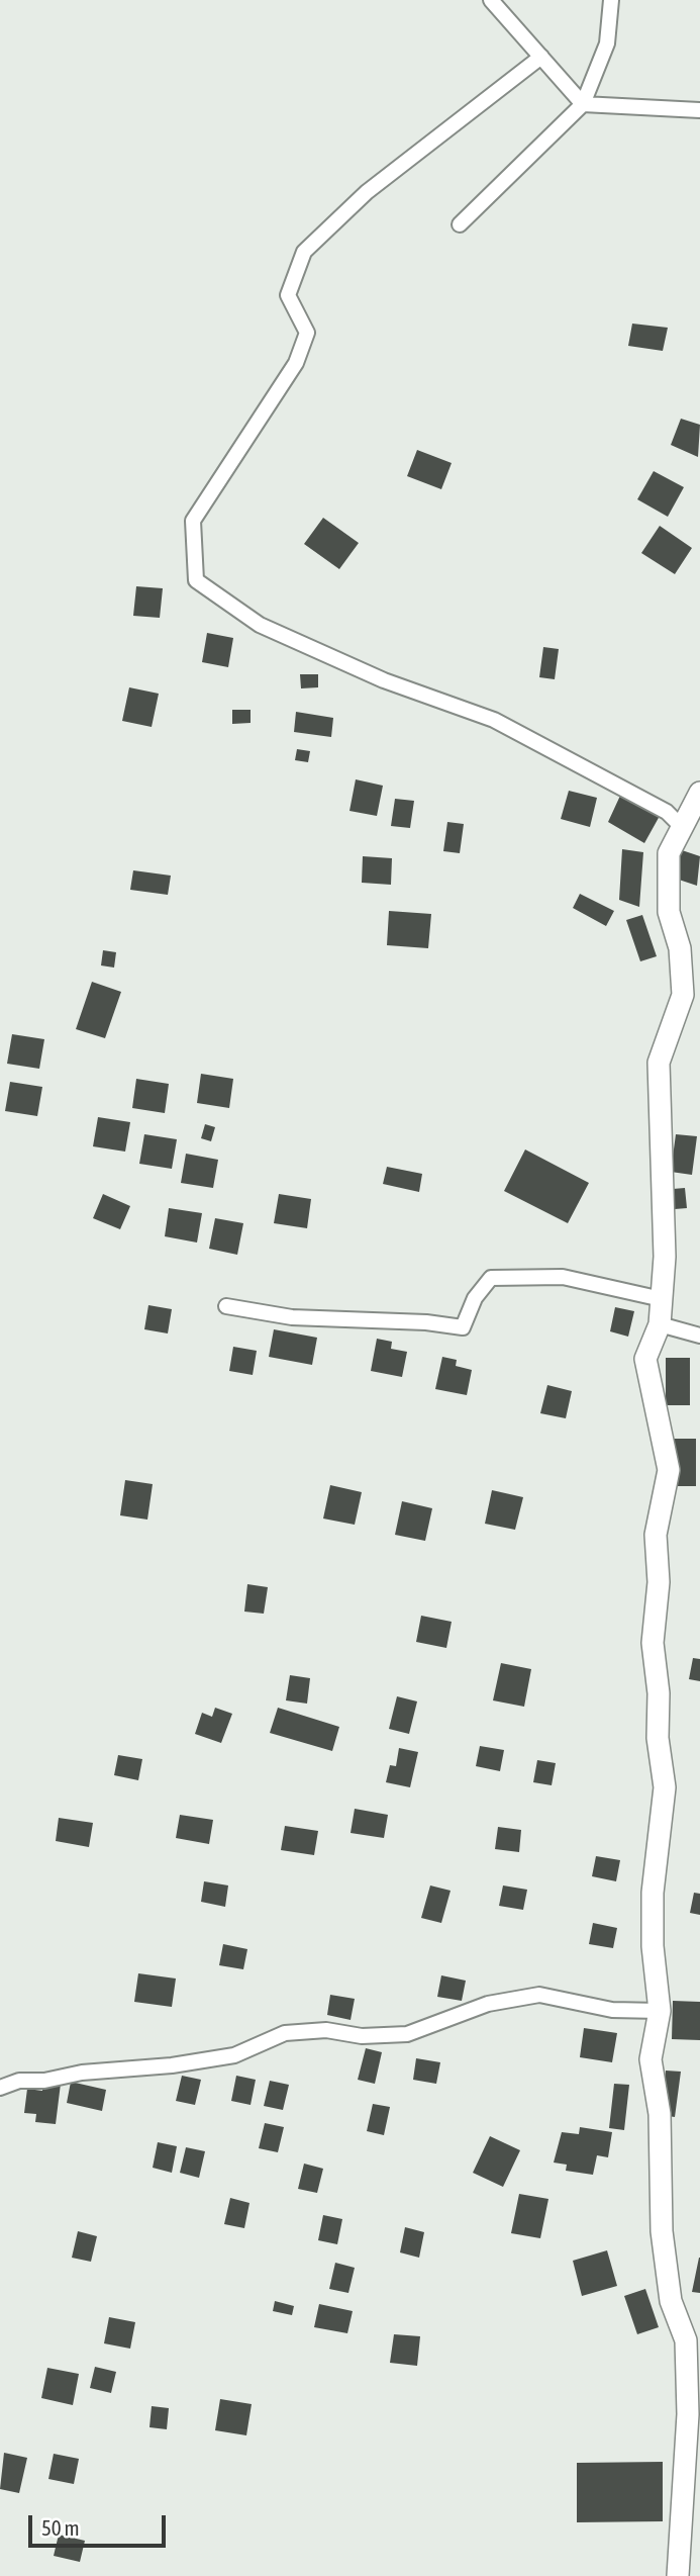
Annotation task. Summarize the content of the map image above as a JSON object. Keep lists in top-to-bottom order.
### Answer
{
  "scale_bar": "50 m"
}
